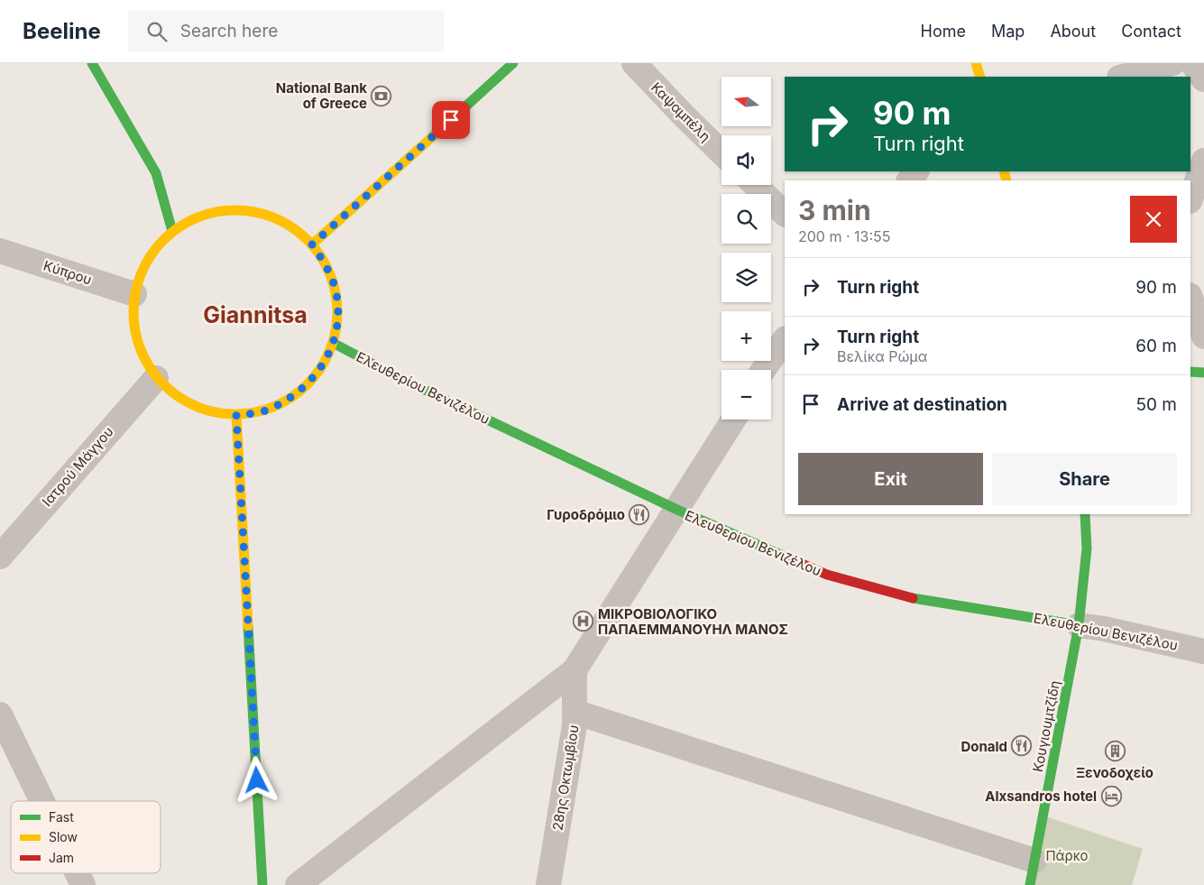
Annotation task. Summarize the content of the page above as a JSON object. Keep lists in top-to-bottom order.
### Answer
{
  "streets": {
    "main road": ["Ελευθερίου Βενιζέλου", "Κουγιουμτζίδη"],
    "street": [
      "Καψαμπέλη",
      "Κύπρου",
      "Ιατρού Μάγγου",
      "28ης Οκτωμβίου"
    ]
  },
  "crossings": [
    ["Ελευθερίου Βενιζέλου", "Κουγιουμτζίδη"]
  ],
  "districts": ["Giannitsa"],
  "parks": ["Πάρκο"],
  "places": {
    "bank": ["National Bank of Greece"],
    "restaurant": ["Γυροδρόμιο", "Donald"],
    "hospital": ["ΜΙΚΡΟΒΙΟΛΟΓΙΚΟ ΠΑΠΑΕΜΜΑΝΟΥΗΛ ΜΑΝΟΣ"],
    "building": ["Ξενοδοχείο"],
    "hotel": ["Alxsandros hotel"]
  },
  "legend": ["Fast", "Slow", "Jam"],
  "north": "left",
  "page": {
    "header": "Beeline",
    "search": "Search here",
    "nav": [
      "Home",
      "Map",
      "About",
      "Contact"
    ],
    "map_buttons": ["+", "−"],
    "turn": ["90 m", "Turn right"],
    "heading": ["3 min", "200 m · 13:55"],
    "list": [
      {
        "name": "Turn right",
        "value": "90 m"
      },
      {
        "name": "Turn right",
        "note": "Βελίκα Ρώμα",
        "value": "60 m"
      },
      {
        "name": "Arrive at destination",
        "value": "50 m"
      }
    ],
    "buttons": ["Exit", "Share"]
  }
}
